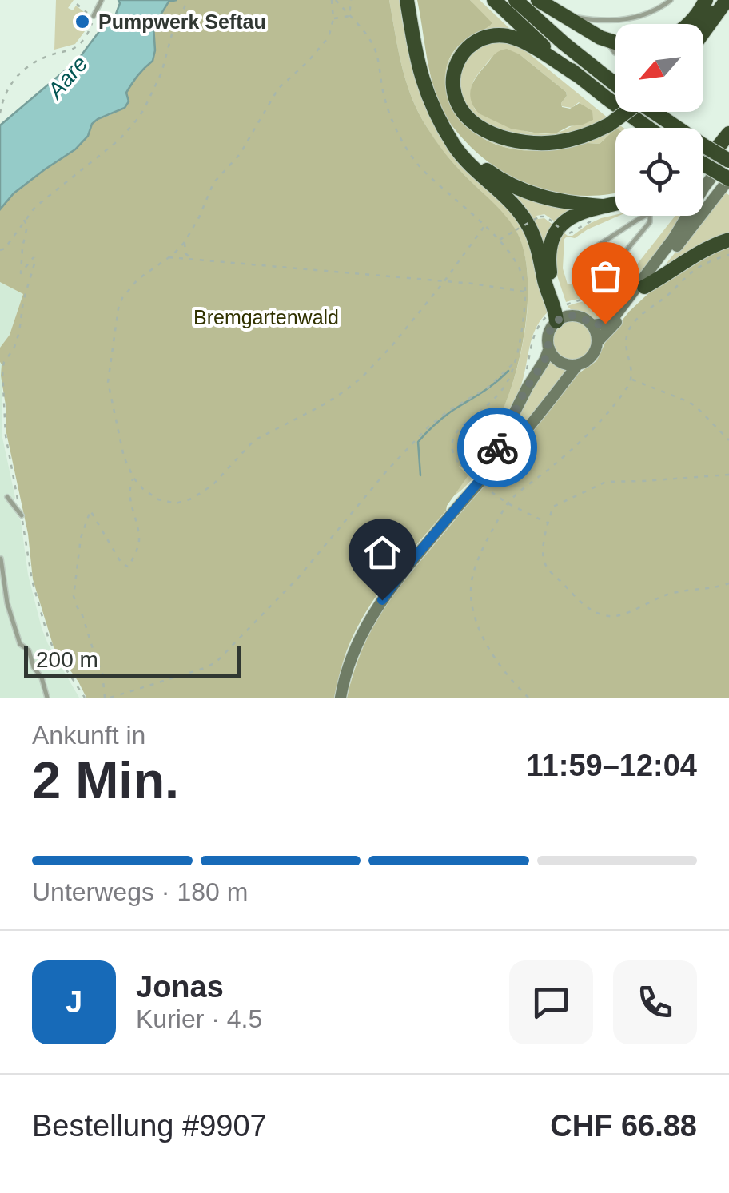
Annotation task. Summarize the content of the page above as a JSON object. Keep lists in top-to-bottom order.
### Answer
{
  "water": ["Aare"],
  "parks": ["Bremgartenwald"],
  "places": ["Pumpwerk Seftau"],
  "scale_bar": "200 m",
  "north": "bottom left",
  "page": {
    "scale": "200 m",
    "heading": ["2 Min.", "Ankunft in", "11:59–12:04"],
    "panel": [
      "Jonas",
      "Kurier · 4.5",
      "Bestellung #9907",
      "CHF 66.88"
    ],
    "bar": "Unterwegs · 180 m",
    "round": "J"
  }
}
